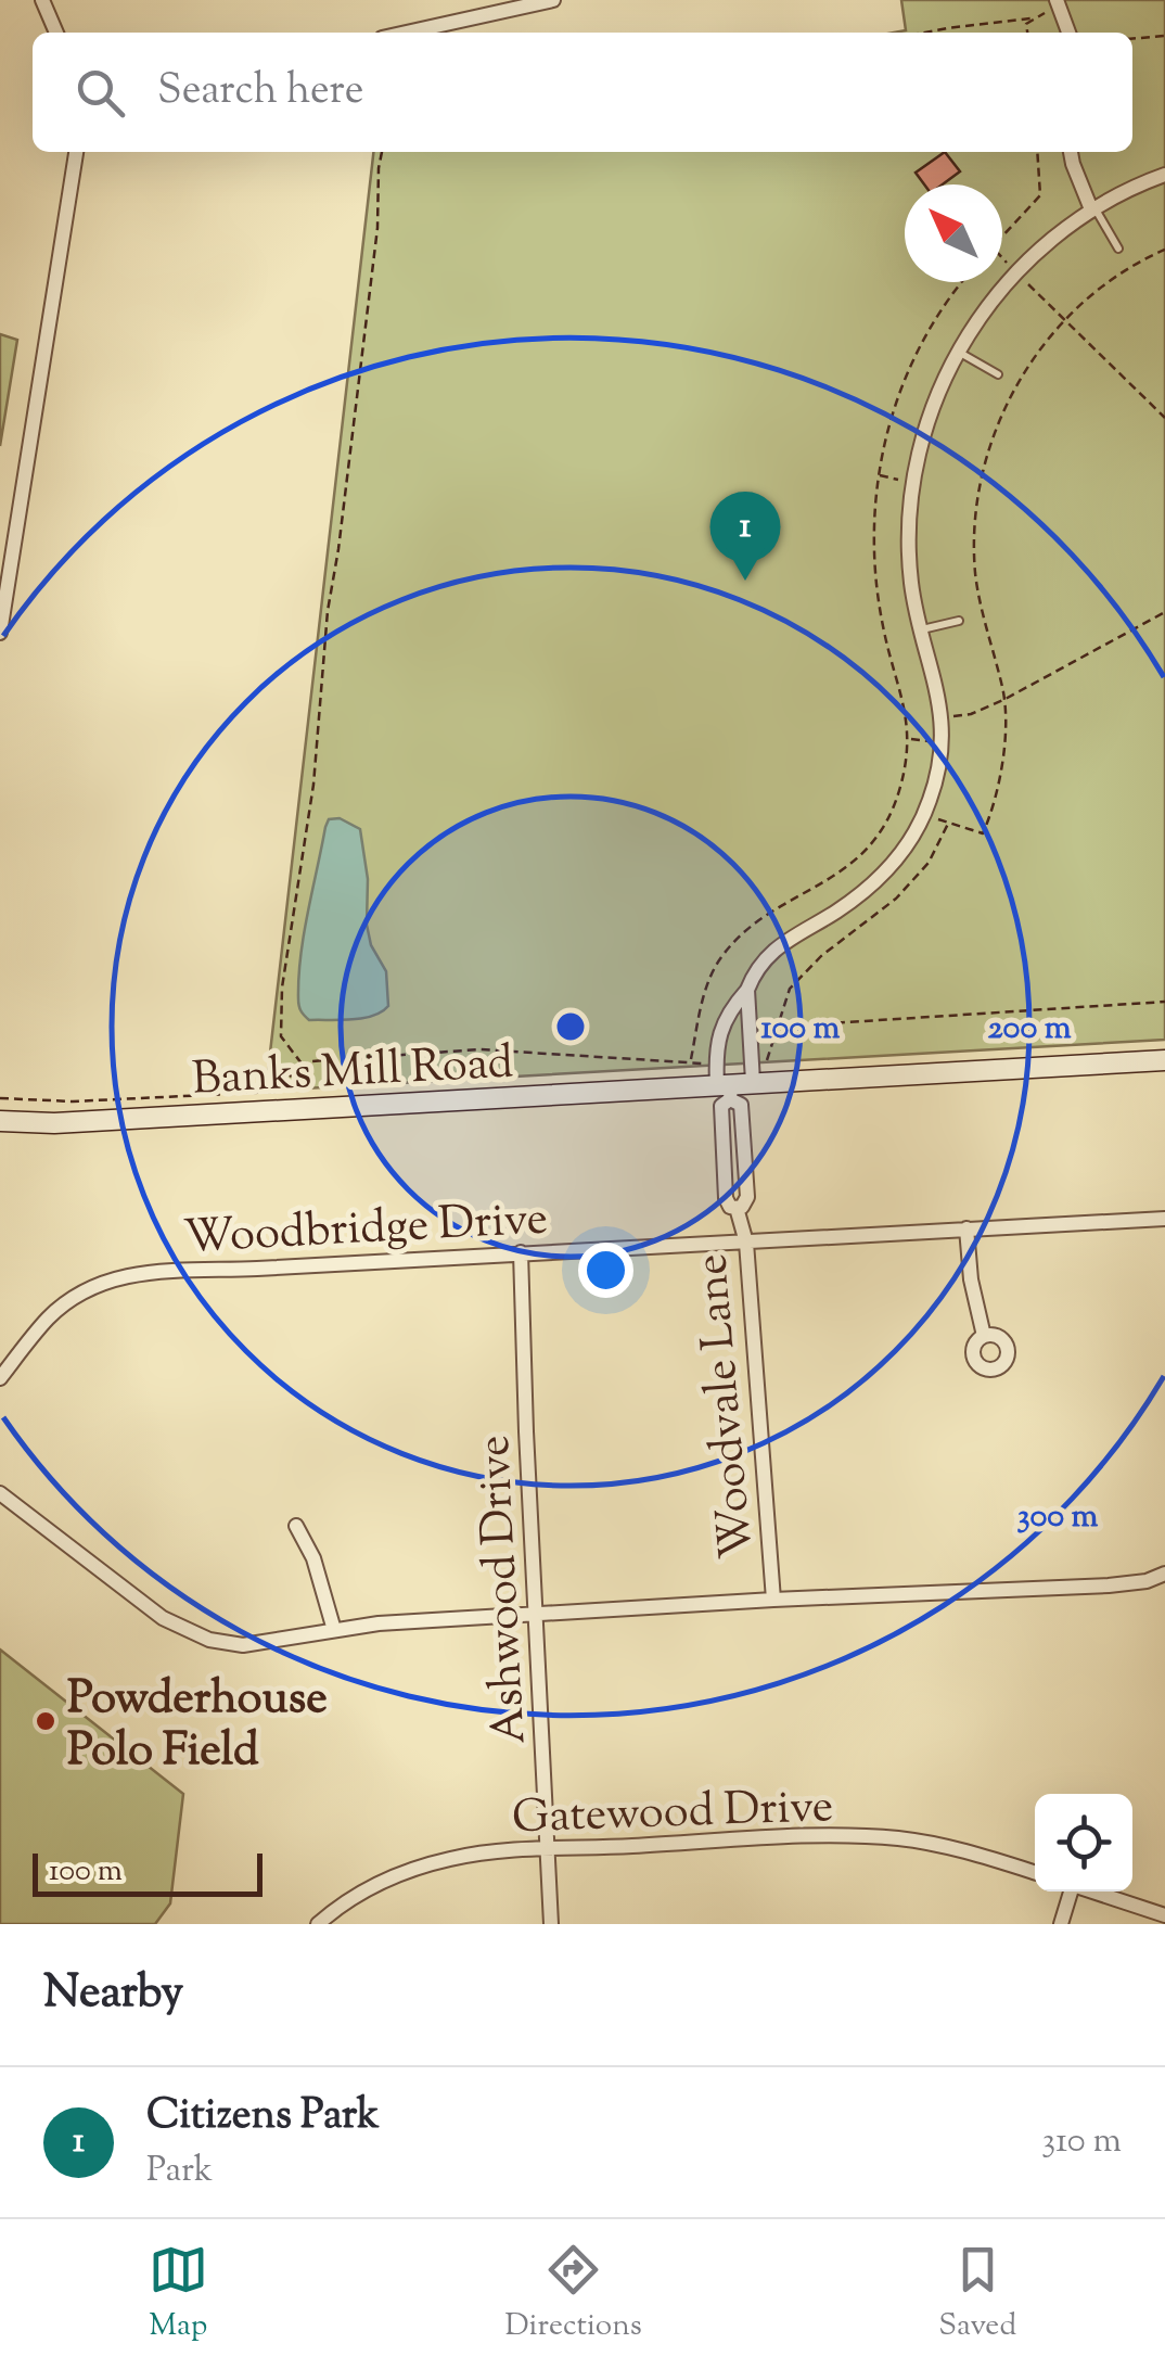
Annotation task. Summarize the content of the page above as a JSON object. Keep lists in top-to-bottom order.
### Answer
{
  "streets": {
    "street": [
      "Banks Mill Road",
      "Woodbridge Drive",
      "Woodvale Lane",
      "Ashwood Drive",
      "Gatewood Drive"
    ]
  },
  "crossings": [
    ["Banks Mill Road", "Woodvale Lane"],
    ["Woodbridge Drive", "Woodvale Lane"],
    ["Woodbridge Drive", "Ashwood Drive"],
    ["Ashwood Drive", "Gatewood Drive"]
  ],
  "places": ["Powderhouse Polo Field"],
  "scale_bar": "100 m",
  "north": "top left",
  "page": {
    "search": "Search here",
    "pins": "1",
    "scale": "100 m",
    "heading": "Nearby",
    "list": [
      {
        "mark": "1",
        "name": "Citizens Park",
        "note": "Park",
        "value": "310 m"
      }
    ],
    "nav": ["Map", "Directions", "Saved"]
  },
  "rings": ["100 m", "200 m", "300 m"]
}
